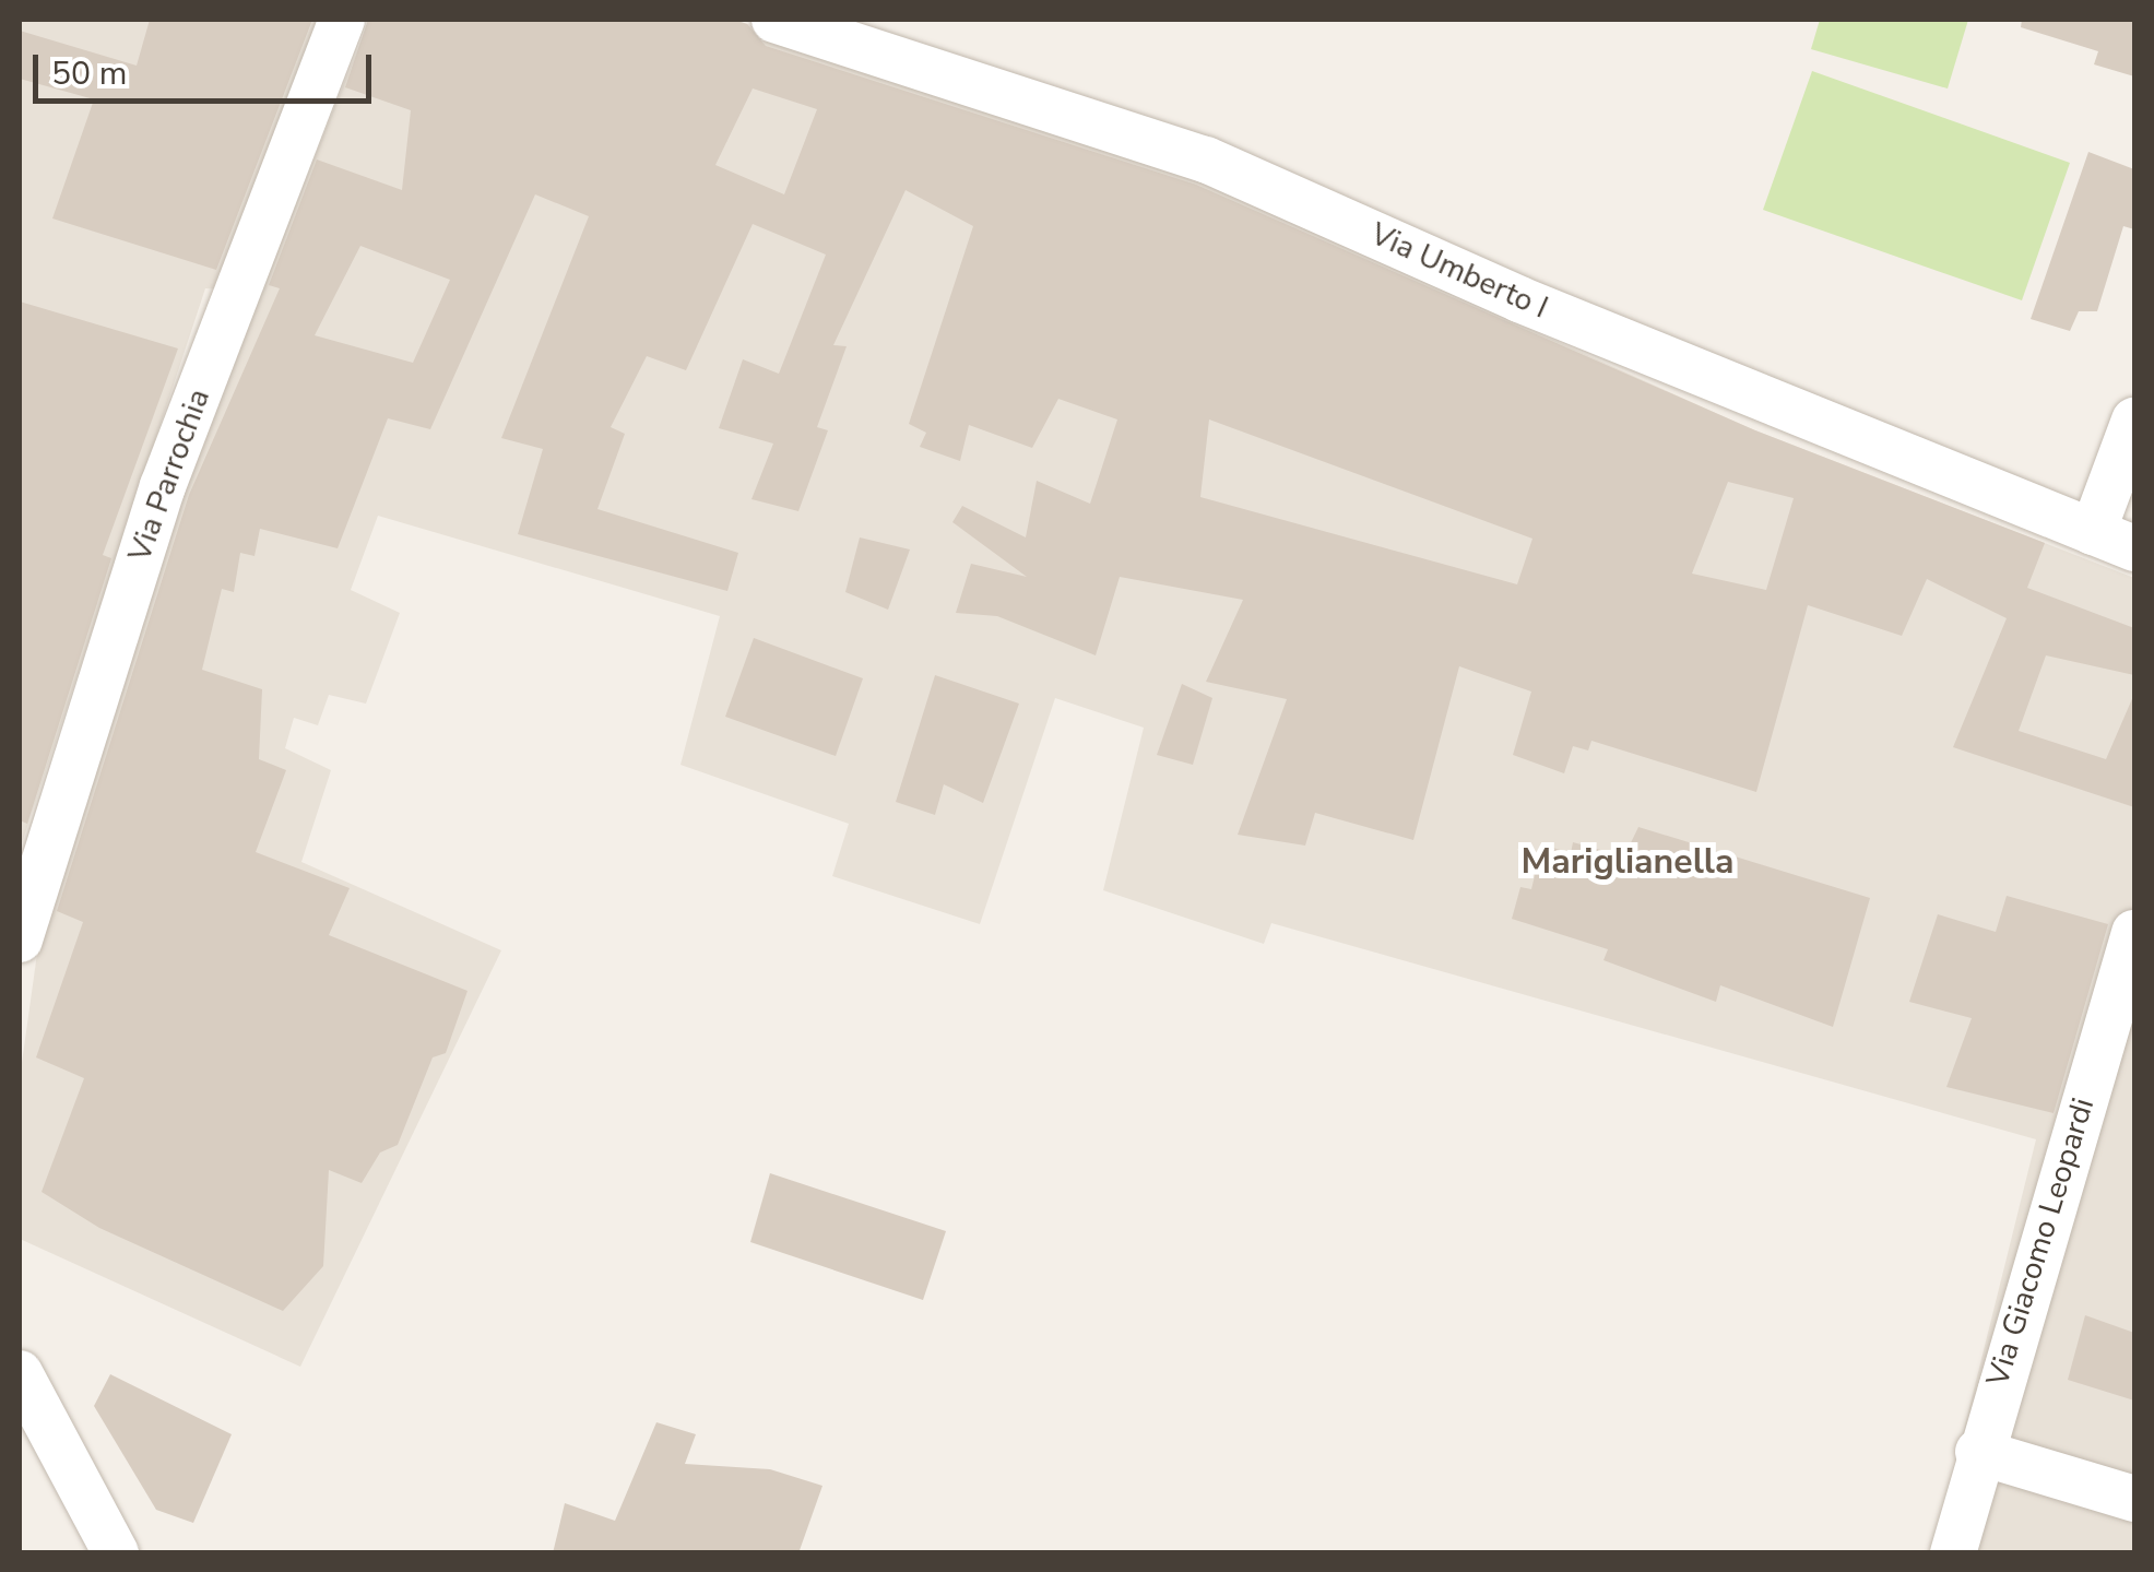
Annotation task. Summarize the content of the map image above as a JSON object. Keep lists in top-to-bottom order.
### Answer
{
  "streets": {
    "street": ["Via Umberto I", "Via Parrochia", "Via Giacomo Leopardi"]
  },
  "districts": ["Mariglianella"],
  "scale_bar": "50 m"
}
